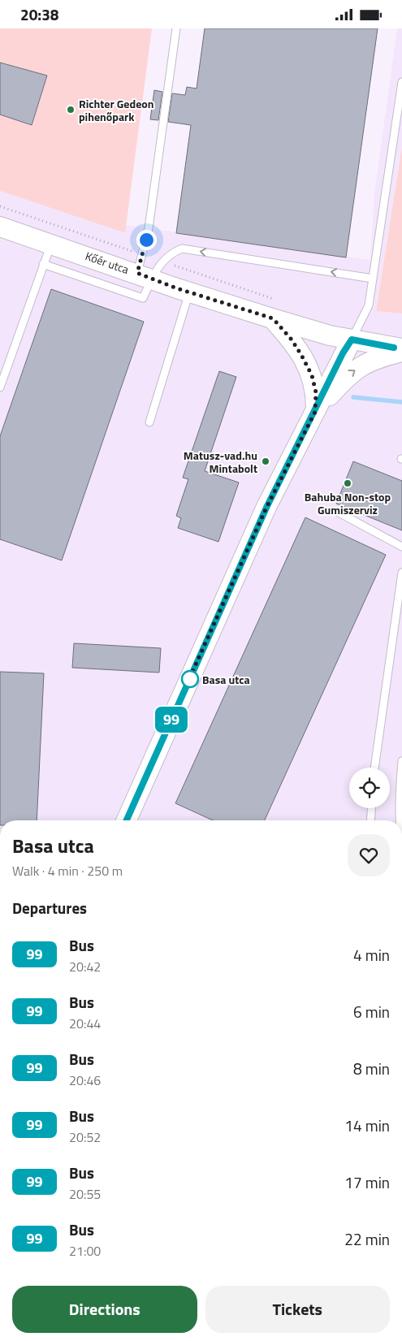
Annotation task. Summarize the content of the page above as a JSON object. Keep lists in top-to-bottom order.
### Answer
{
  "streets": {
    "street": ["Kőér utca"]
  },
  "places": [
    "Richter Gedeon pihenőpark",
    "Matusz-vad.hu Mintabolt",
    "Bahuba Non-stop Gumiszerviz",
    "Basa utca"
  ],
  "lines": ["bus line 99"],
  "page": {
    "status": "20:38",
    "on_map": "99",
    "heading": [
      ["Basa utca", "Walk · 4 min · 250 m"],
      "Departures"
    ],
    "list": [
      {
        "mark": "99",
        "name": "Bus",
        "note": "20:42",
        "value": "4 min"
      },
      {
        "mark": "99",
        "name": "Bus",
        "note": "20:44",
        "value": "6 min"
      },
      {
        "mark": "99",
        "name": "Bus",
        "note": "20:46",
        "value": "8 min"
      },
      {
        "mark": "99",
        "name": "Bus",
        "note": "20:52",
        "value": "14 min"
      },
      {
        "mark": "99",
        "name": "Bus",
        "note": "20:55",
        "value": "17 min"
      },
      {
        "mark": "99",
        "name": "Bus",
        "note": "21:00",
        "value": "22 min"
      }
    ],
    "buttons": ["Directions", "Tickets"]
  }
}
